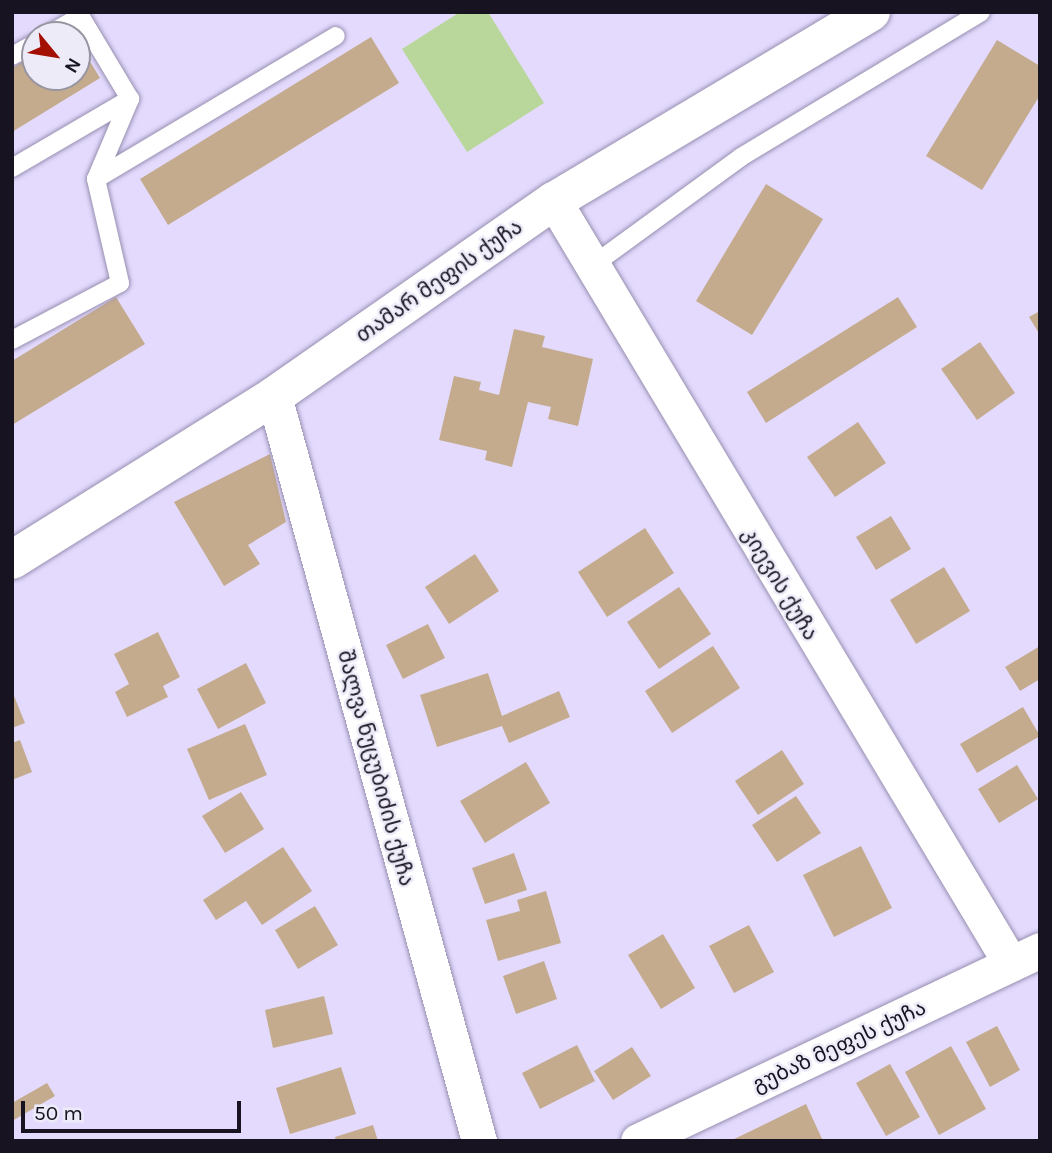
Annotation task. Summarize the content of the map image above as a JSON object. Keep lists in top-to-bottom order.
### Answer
{
  "streets": {
    "street": [
      "თამარ მეფის ქუჩა",
      "კიევის ქუჩა",
      "შალვა ნუცუბიძის ქუჩა",
      "გუბაზ მეფეს ქუჩა"
    ]
  },
  "crossings": [
    ["თამარ მეფის ქუჩა", "კიევის ქუჩა"],
    ["თამარ მეფის ქუჩა", "შალვა ნუცუბიძის ქუჩა"],
    ["კიევის ქუჩა", "გუბაზ მეფეს ქუჩა"]
  ],
  "scale_bar": "50 m",
  "north": "bottom right"
}
